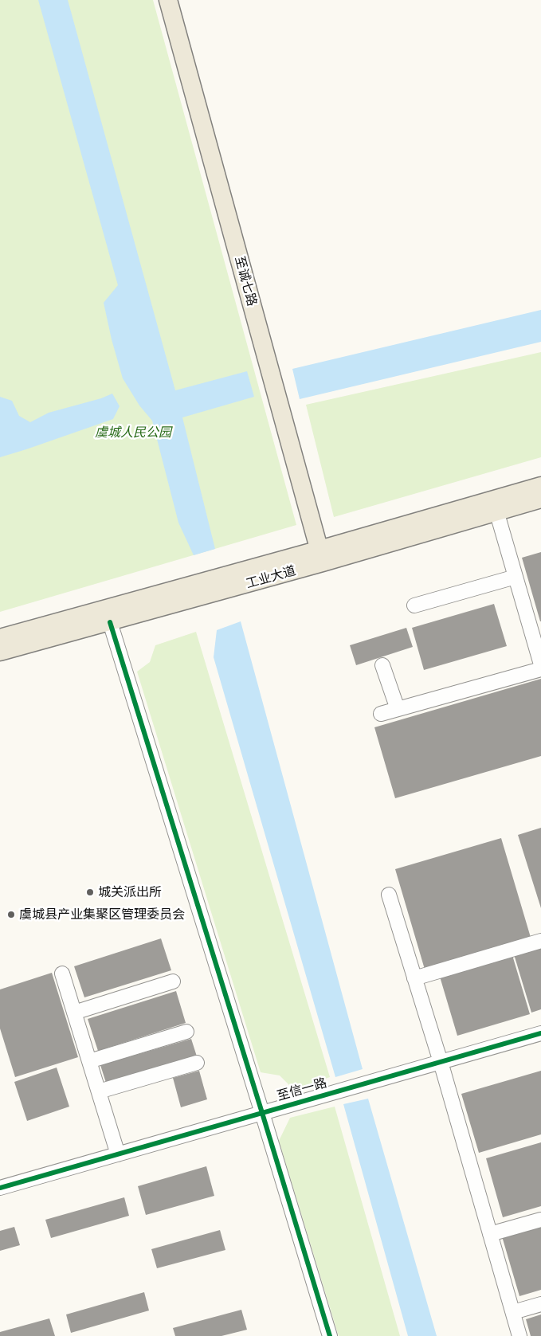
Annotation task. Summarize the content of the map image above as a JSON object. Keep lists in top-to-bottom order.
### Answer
{
  "streets": {
    "main road": ["至诚七路", "工业大道"],
    "street": ["至信一路"]
  },
  "crossings": [
    ["至诚七路", "工业大道"]
  ],
  "parks": ["虞城人民公园"],
  "places": ["城关派出所", "虞城县产业集聚区管理委员会"]
}
